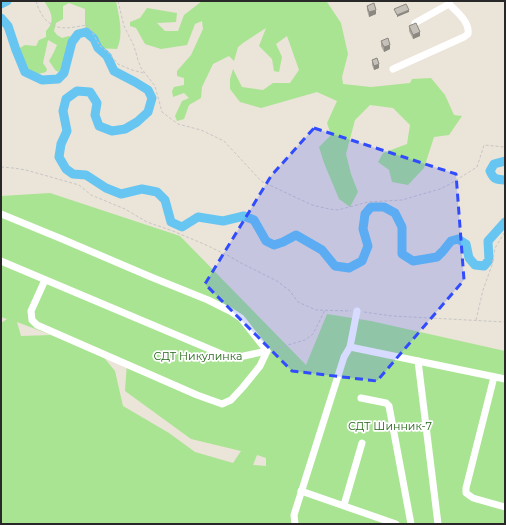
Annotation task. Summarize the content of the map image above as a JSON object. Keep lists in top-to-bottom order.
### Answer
{
  "parks": ["СДТ Никулинка", "СДТ Шинник-7"]
}
